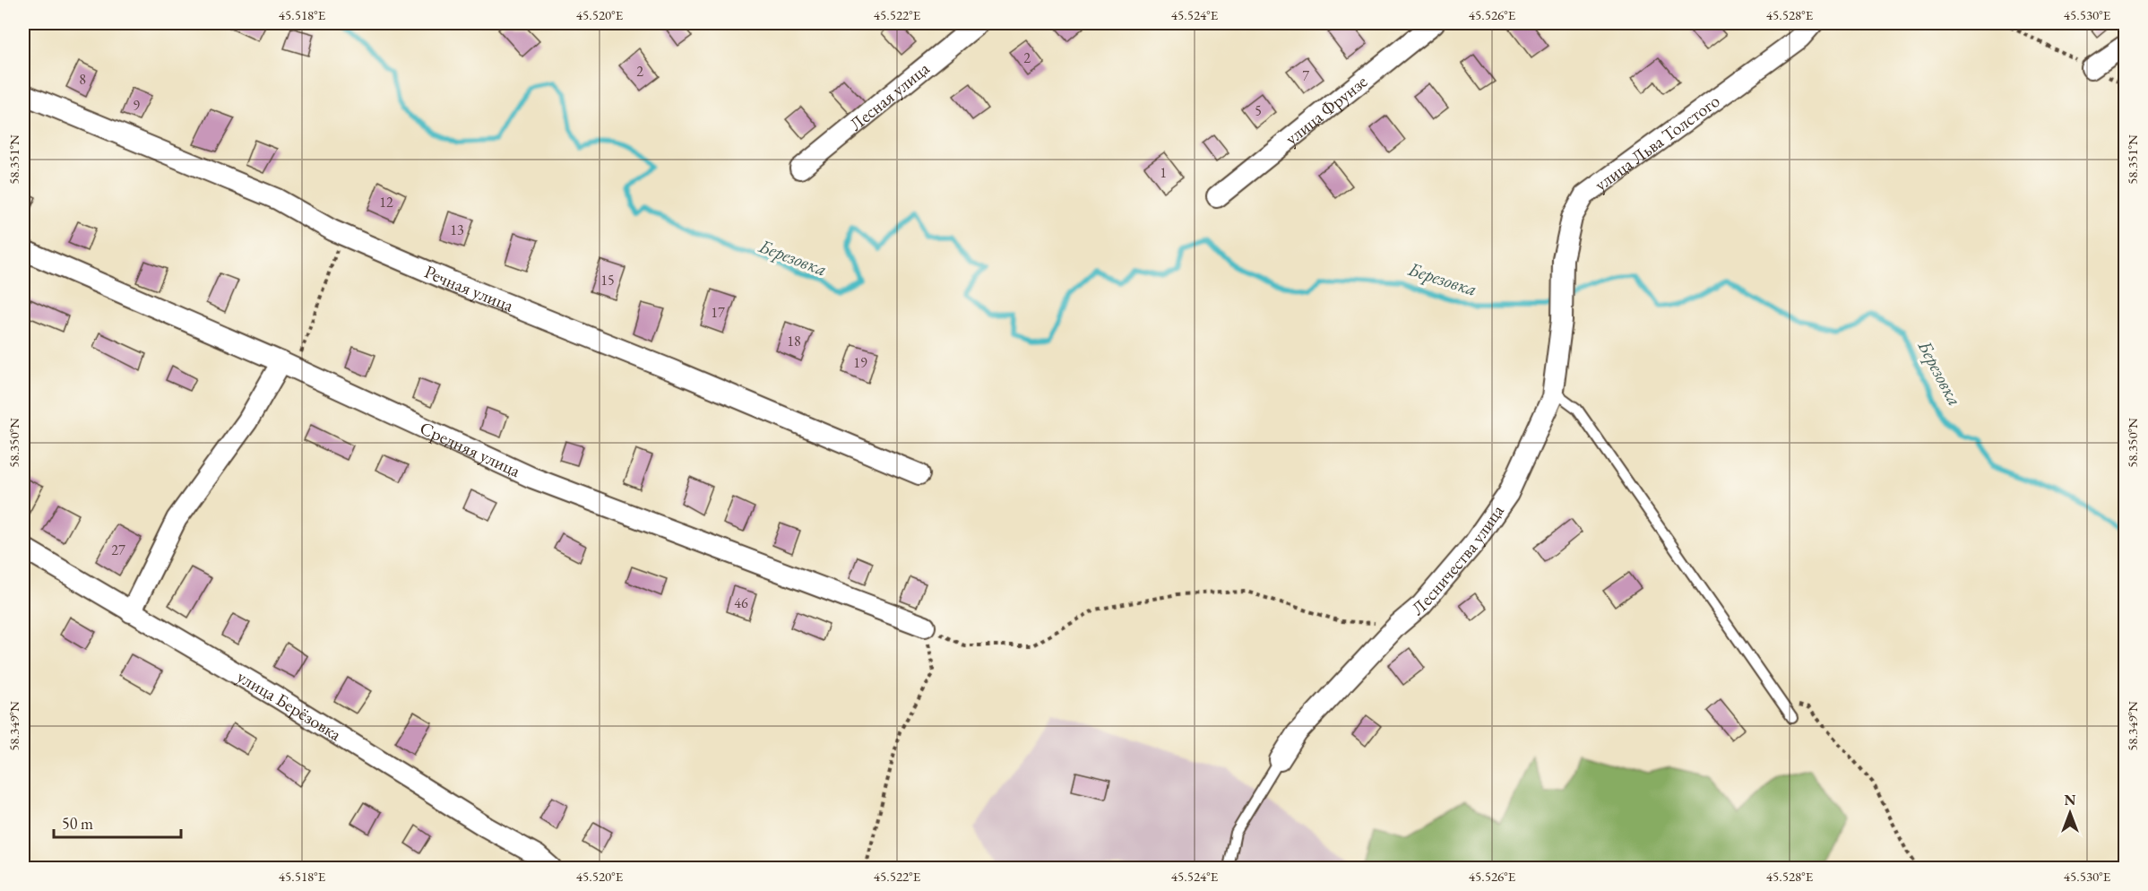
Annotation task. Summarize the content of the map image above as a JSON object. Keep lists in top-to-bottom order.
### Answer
{
  "streets": {
    "street": [
      "Лесная улица",
      "улица Фрунзе",
      "улица Льва Толстого",
      "Речная улица",
      "Средняя улица",
      "Лесничества улица",
      "улица Берёзовка"
    ]
  },
  "crossings": [
    ["улица Льва Толстого", "Лесничества улица"]
  ],
  "water": ["Березовка"],
  "house_numbers": [
    "2",
    "2",
    "7",
    "8",
    "9",
    "5",
    "1",
    "12",
    "13",
    "15",
    "17",
    "18",
    "19",
    "27",
    "46"
  ],
  "scale_bar": "50 m",
  "north": "top",
  "coordinates": [
    "45.518°E",
    "45.520°E",
    "45.522°E",
    "45.524°E",
    "45.526°E",
    "45.528°E",
    "45.530°E",
    "58.351°N",
    "58.350°N",
    "58.349°N"
  ]
}
